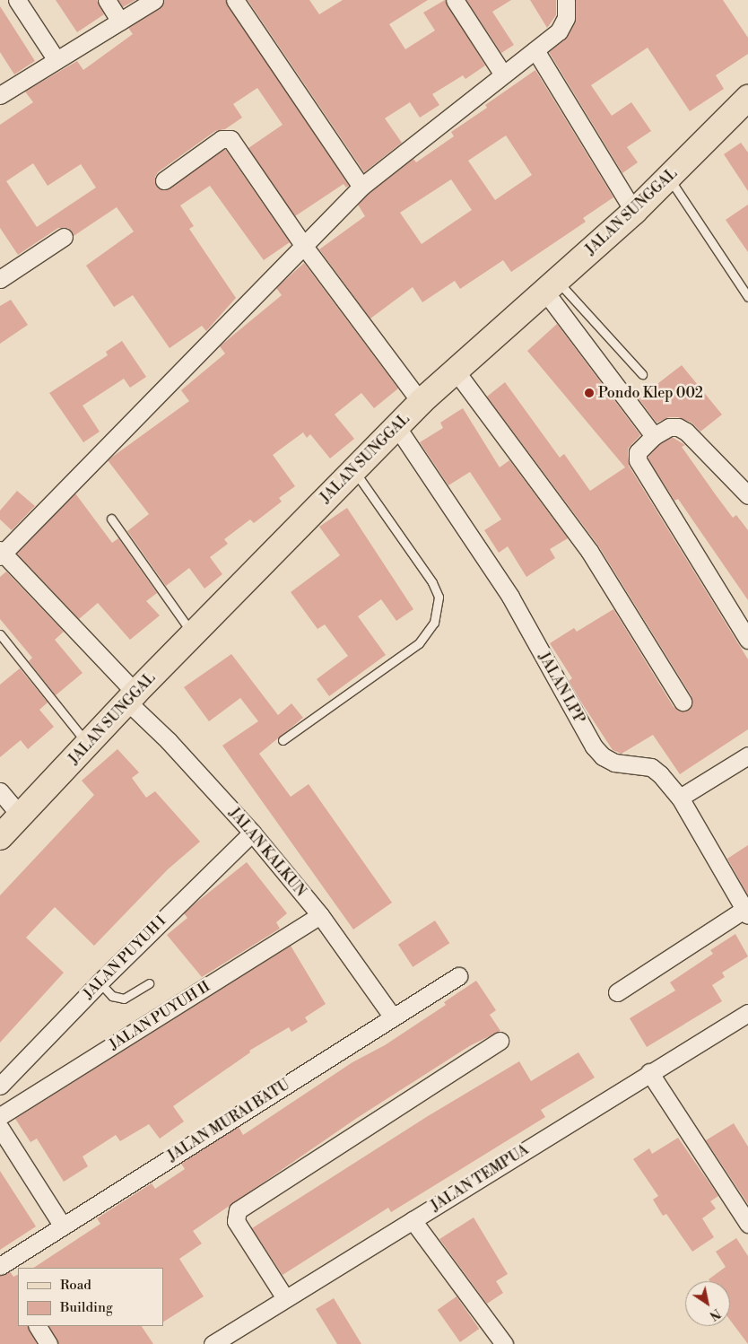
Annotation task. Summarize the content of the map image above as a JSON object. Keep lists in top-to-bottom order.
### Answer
{
  "streets": {
    "main road": ["JALAN SUNGGAL"],
    "street": [
      "JALAN LPP",
      "JALAN KALKUN",
      "JALAN PUYUH I",
      "JALAN PUYUH II",
      "JALAN MURAI BATU",
      "JALAN TEMPUA"
    ]
  },
  "crossings": [
    ["JALAN SUNGGAL", "JALAN LPP"],
    ["JALAN SUNGGAL", "JALAN KALKUN"],
    ["JALAN KALKUN", "JALAN PUYUH I"],
    ["JALAN KALKUN", "JALAN PUYUH II"],
    ["JALAN KALKUN", "JALAN MURAI BATU"]
  ],
  "places": ["Pondo Klep 002"],
  "legend": ["Road", "Building"],
  "north": "bottom right"
}
